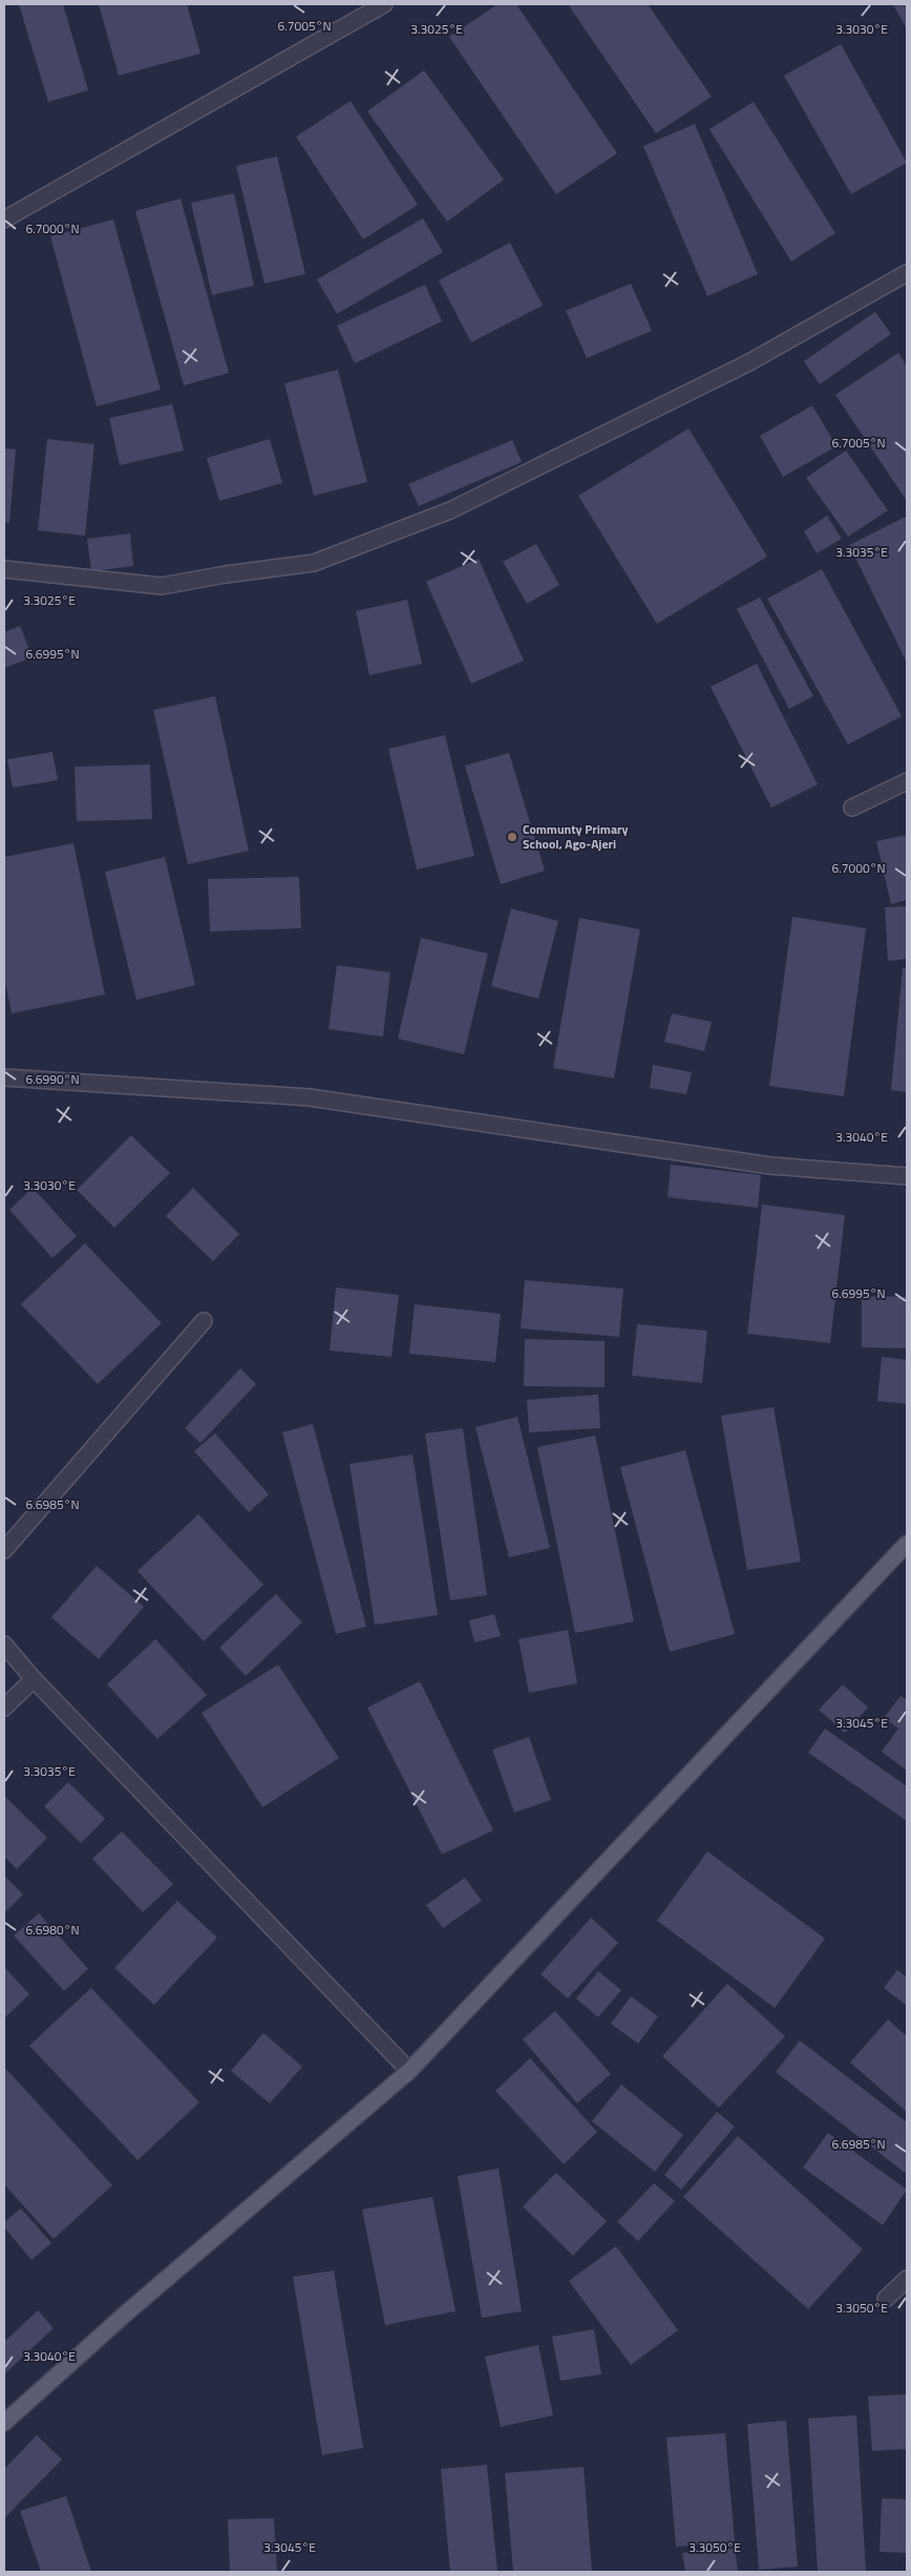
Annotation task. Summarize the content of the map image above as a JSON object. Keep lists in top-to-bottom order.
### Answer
{
  "places": ["Communty Primary School, Ago-Ajeri"],
  "coordinates": [
    "6.7005°N",
    "3.3025°E",
    "3.3030°E",
    "6.7000°N",
    "3.3035°E",
    "6.6995°N",
    "6.6990°N",
    "3.3040°E",
    "6.6985°N",
    "3.3045°E",
    "6.6980°N",
    "3.3050°E"
  ]
}
